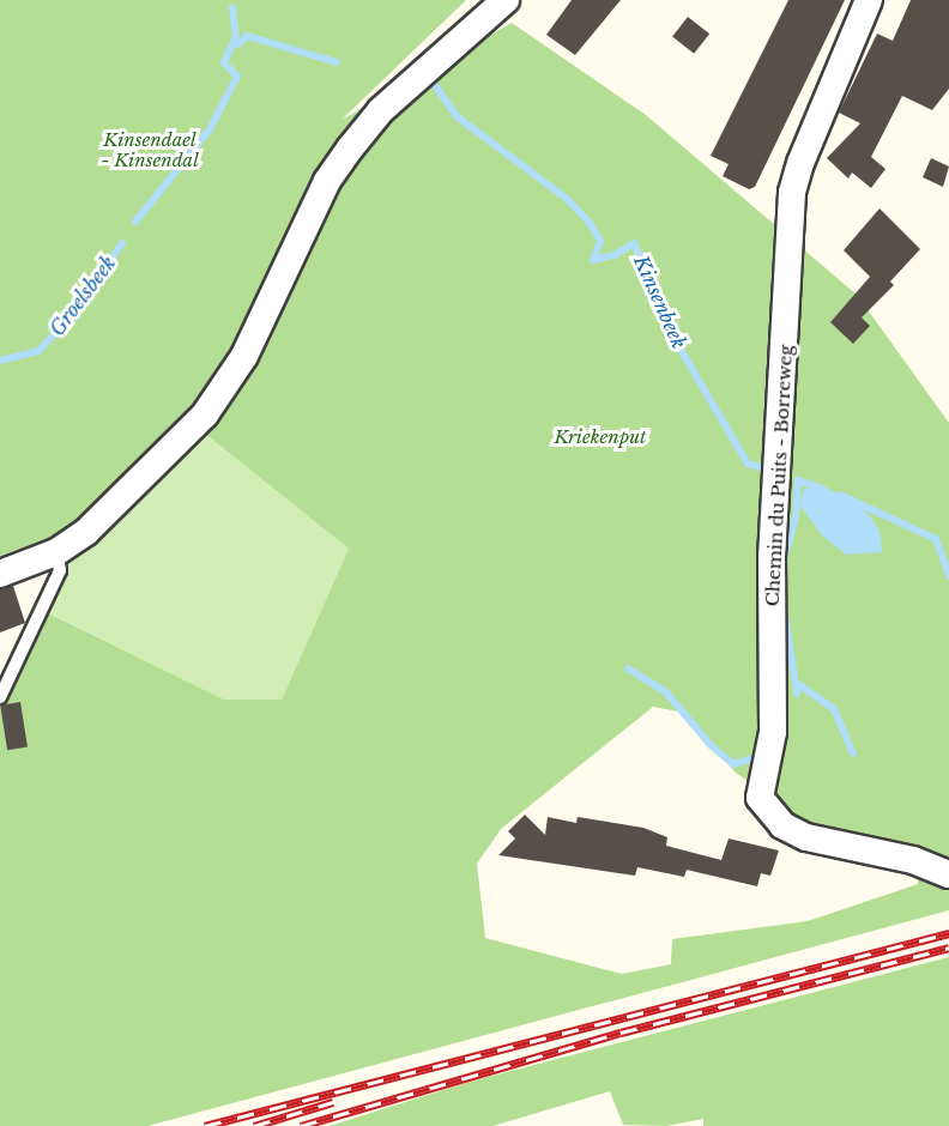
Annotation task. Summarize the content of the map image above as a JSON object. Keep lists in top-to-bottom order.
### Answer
{
  "streets": {
    "street": ["Chemin du Puits - Borreweg"]
  },
  "water": ["Groelsbeek", "Kinsenbeek"],
  "parks": ["Kinsendael - Kinsendal", "Kriekenput"]
}
